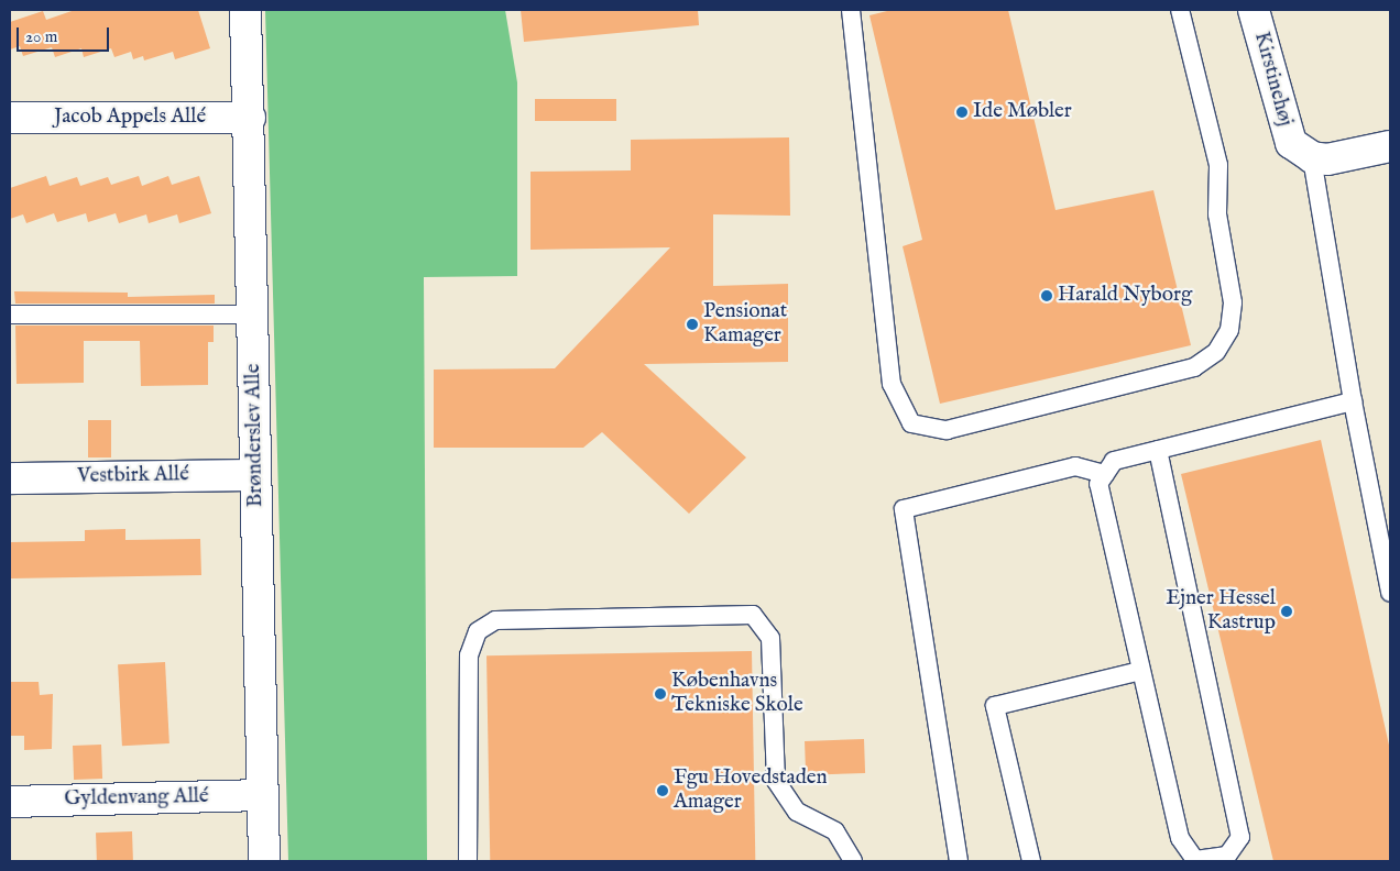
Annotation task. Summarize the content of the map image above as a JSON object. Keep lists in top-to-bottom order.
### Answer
{
  "streets": {
    "street": [
      "Kirstinehøj",
      "Jacob Appels Allé",
      "Brønderslev Alle",
      "Vestbirk Allé",
      "Gyldenvang Allé"
    ]
  },
  "crossings": [
    ["Jacob Appels Allé", "Brønderslev Alle"],
    ["Brønderslev Alle", "Vestbirk Allé"],
    ["Brønderslev Alle", "Gyldenvang Allé"]
  ],
  "places": [
    "Ide Møbler",
    "Harald Nyborg",
    "Pensionat Kamager",
    "Ejner Hessel Kastrup",
    "Københavns Tekniske Skole",
    "Fgu Hovedstaden Amager"
  ],
  "scale_bar": "20 m"
}
